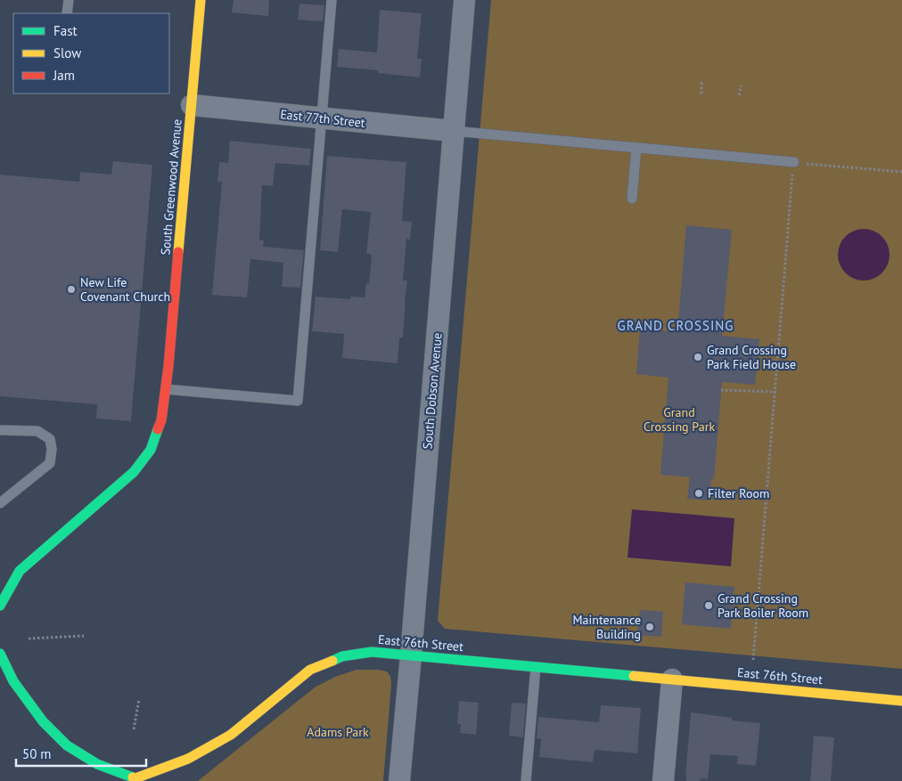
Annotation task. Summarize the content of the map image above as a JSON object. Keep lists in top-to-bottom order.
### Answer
{
  "streets": {
    "street": [
      "East 77th Street",
      "South Greenwood Avenue",
      "South Dobson Avenue",
      "East 76th Street"
    ]
  },
  "crossings": [
    ["East 77th Street", "South Greenwood Avenue"],
    ["East 77th Street", "South Dobson Avenue"],
    ["South Dobson Avenue", "East 76th Street"]
  ],
  "districts": ["GRAND CROSSING"],
  "parks": ["Grand Crossing Park", "Adams Park"],
  "places": [
    "New Life Covenant Church",
    "Grand Crossing Park Field House",
    "Filter Room",
    "Grand Crossing Park Boiler Room",
    "Maintenance Building"
  ],
  "legend": ["Fast", "Slow", "Jam"],
  "scale_bar": "50 m"
}
